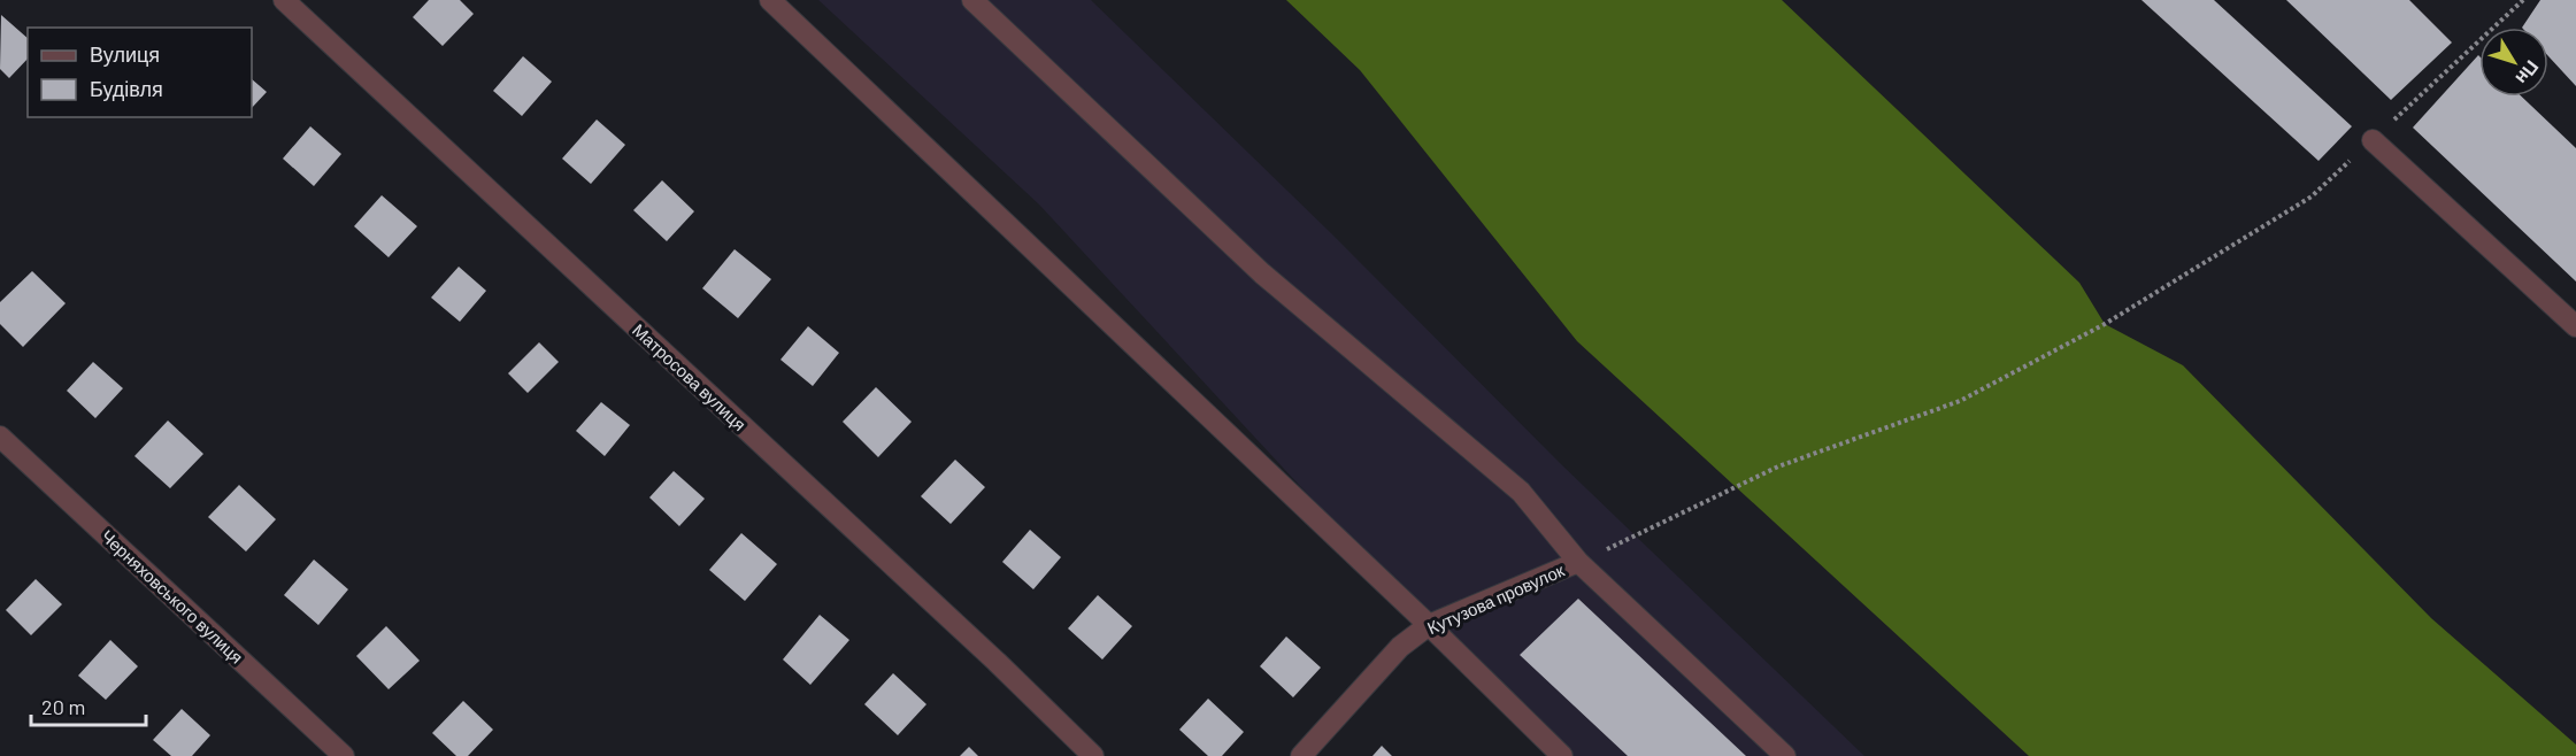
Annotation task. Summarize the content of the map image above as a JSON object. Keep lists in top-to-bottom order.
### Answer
{
  "streets": {
    "street": ["Матросова вулиця", "Черняховського вулиця", "Кутузова провулок"]
  },
  "legend": ["Вулиця", "Будівля"],
  "scale_bar": "20 m",
  "north": "bottom right"
}
